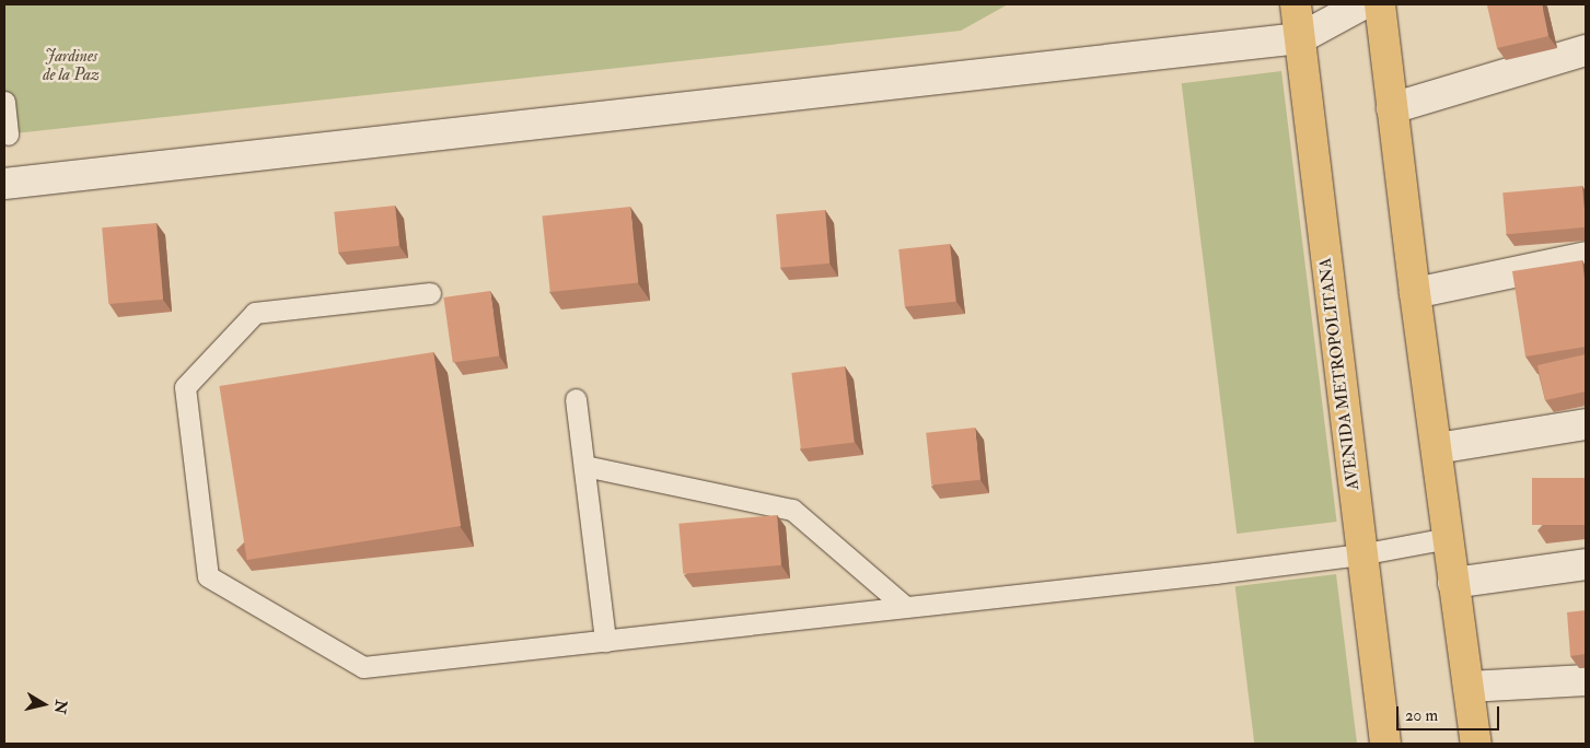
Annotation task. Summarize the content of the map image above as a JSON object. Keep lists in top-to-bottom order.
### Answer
{
  "streets": {
    "highway": ["AVENIDA METROPOLITANA"]
  },
  "parks": ["Jardines de la Paz"],
  "scale_bar": "20 m",
  "north": "right"
}
